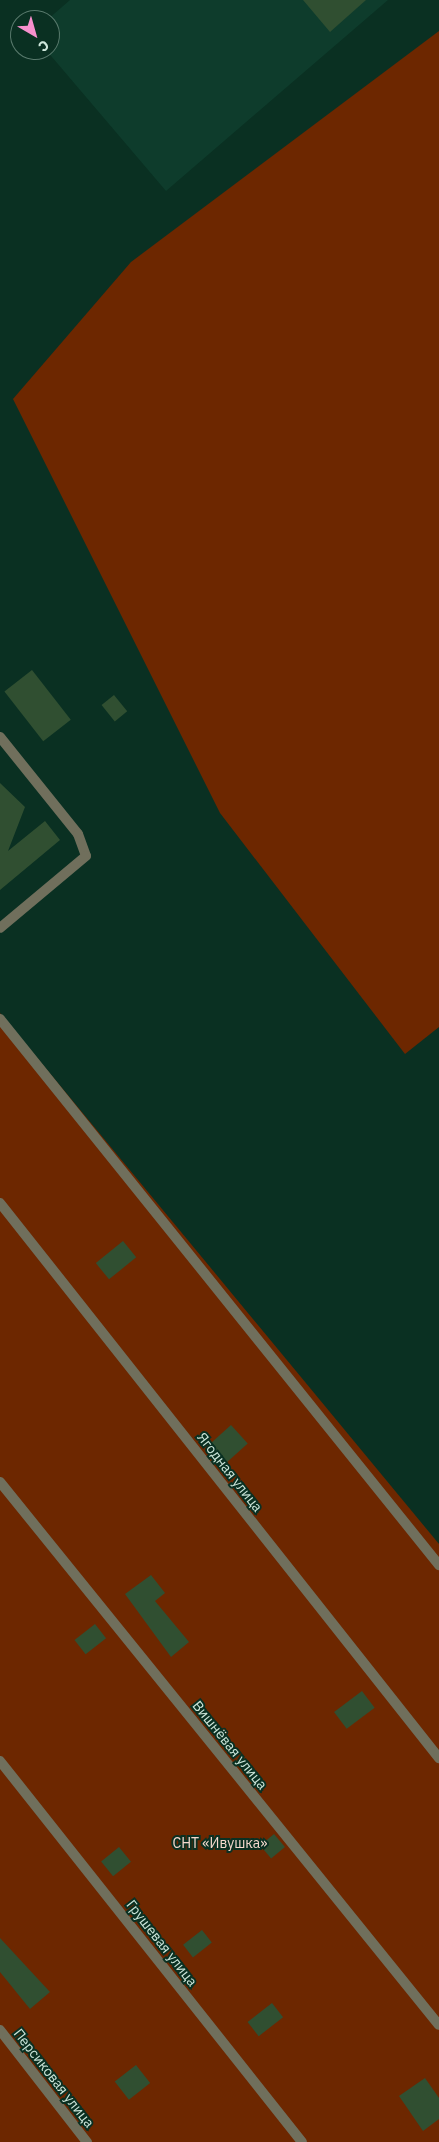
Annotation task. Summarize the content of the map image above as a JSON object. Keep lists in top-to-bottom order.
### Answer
{
  "streets": {
    "street": [
      "Ягодная улица",
      "Вишнёвая улица",
      "Грушевая улица",
      "Персиковая улица"
    ]
  },
  "parks": ["СНТ «Ивушка»"],
  "north": "bottom right"
}
